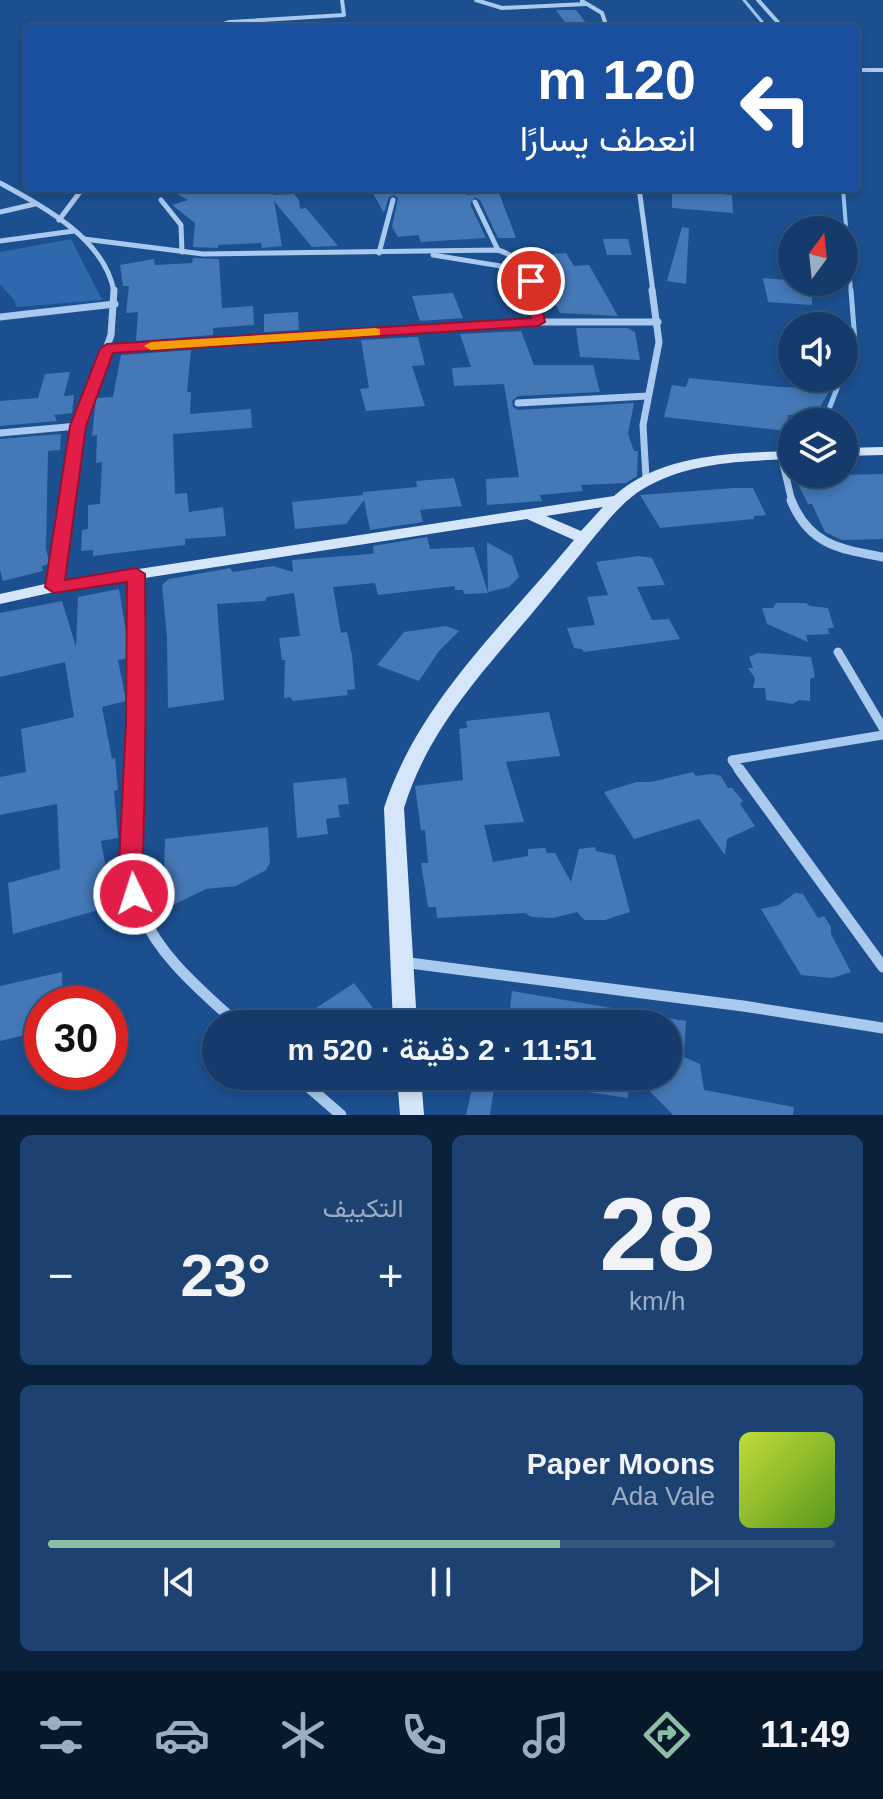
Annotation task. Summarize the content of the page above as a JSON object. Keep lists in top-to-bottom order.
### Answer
{
  "north": "top",
  "page": {
    "turn": ["120 m", "انعطف يسارًا"],
    "limit": "30",
    "trip": "11:51 · 2 دقيقة · 520 m",
    "tile": [
      ["28", "km/h"],
      "التكييف"
    ],
    "heat": ["−", "23°", "+"],
    "song": ["Paper Moons", "Ada Vale"],
    "tabs": "11:49"
  }
}
